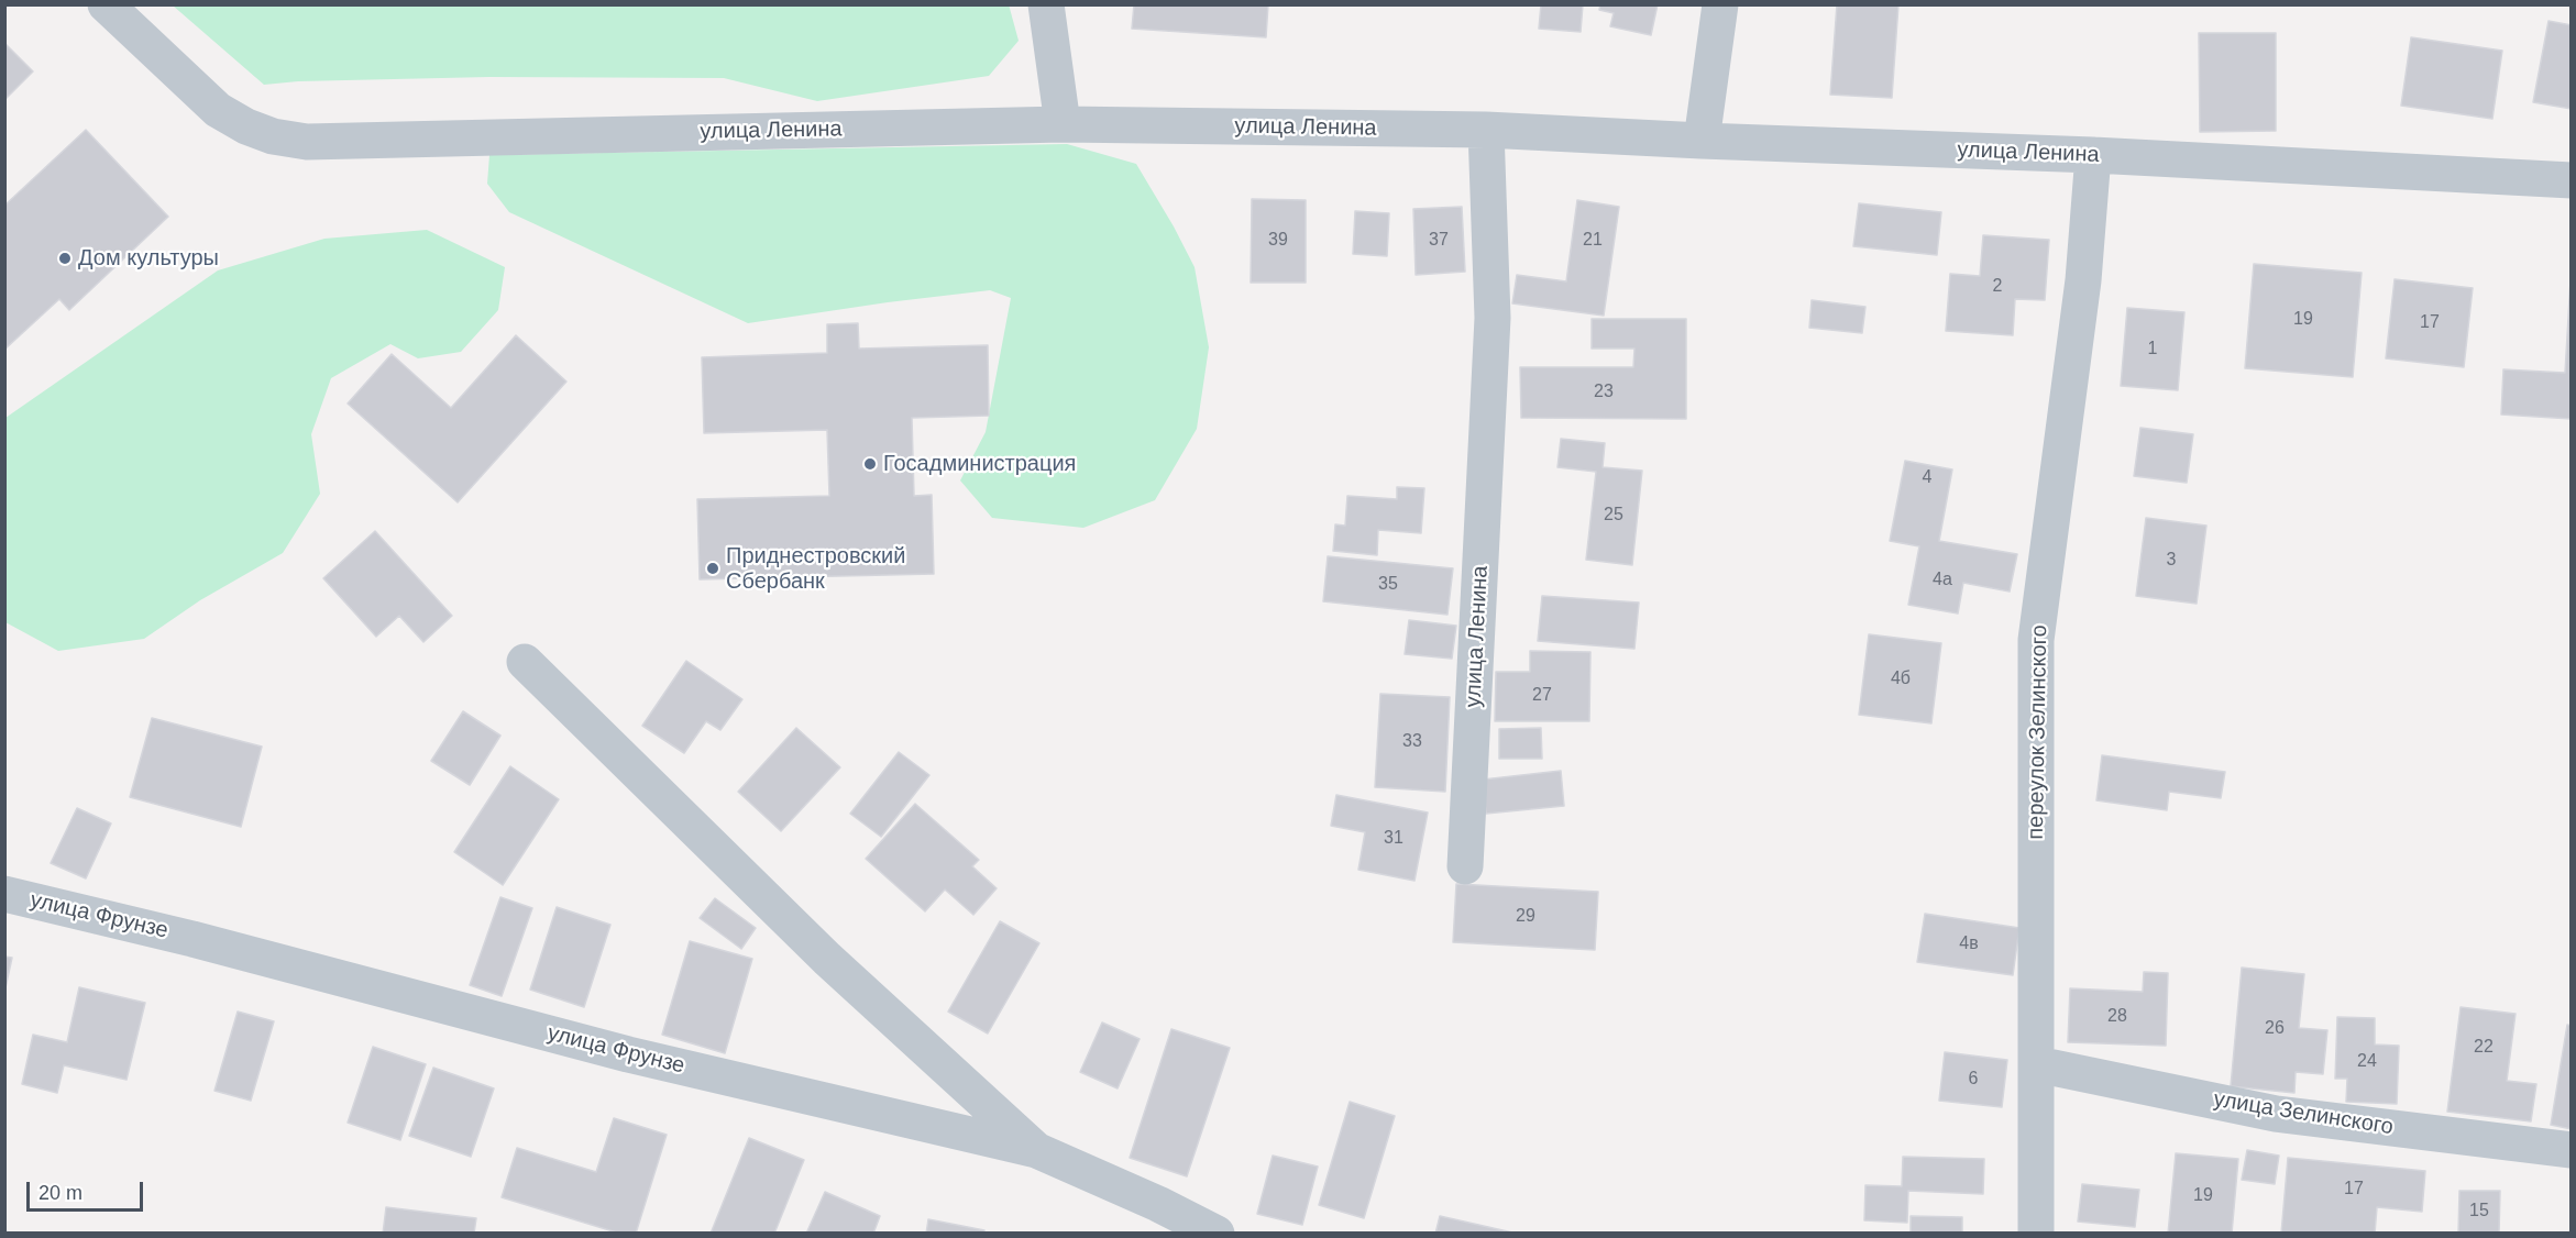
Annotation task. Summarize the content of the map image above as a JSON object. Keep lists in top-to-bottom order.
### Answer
{
  "streets": {
    "street": [
      "улица Ленина",
      "переулок Зелинского",
      "улица Фрунзе",
      "улица Зелинского"
    ]
  },
  "crossings": [
    ["улица Ленина", "переулок Зелинского"],
    ["переулок Зелинского", "улица Зелинского"]
  ],
  "places": ["Дом культуры", "Госадминистрация", "Приднестровский Сбербанк"],
  "house_numbers": [
    "39",
    "37",
    "21",
    "2",
    "19",
    "17",
    "1",
    "23",
    "4",
    "25",
    "3",
    "4а",
    "35",
    "4б",
    "27",
    "33",
    "31",
    "29",
    "4в",
    "28",
    "26",
    "22",
    "24",
    "6",
    "17",
    "19",
    "15"
  ],
  "scale_bar": "20 m"
}
